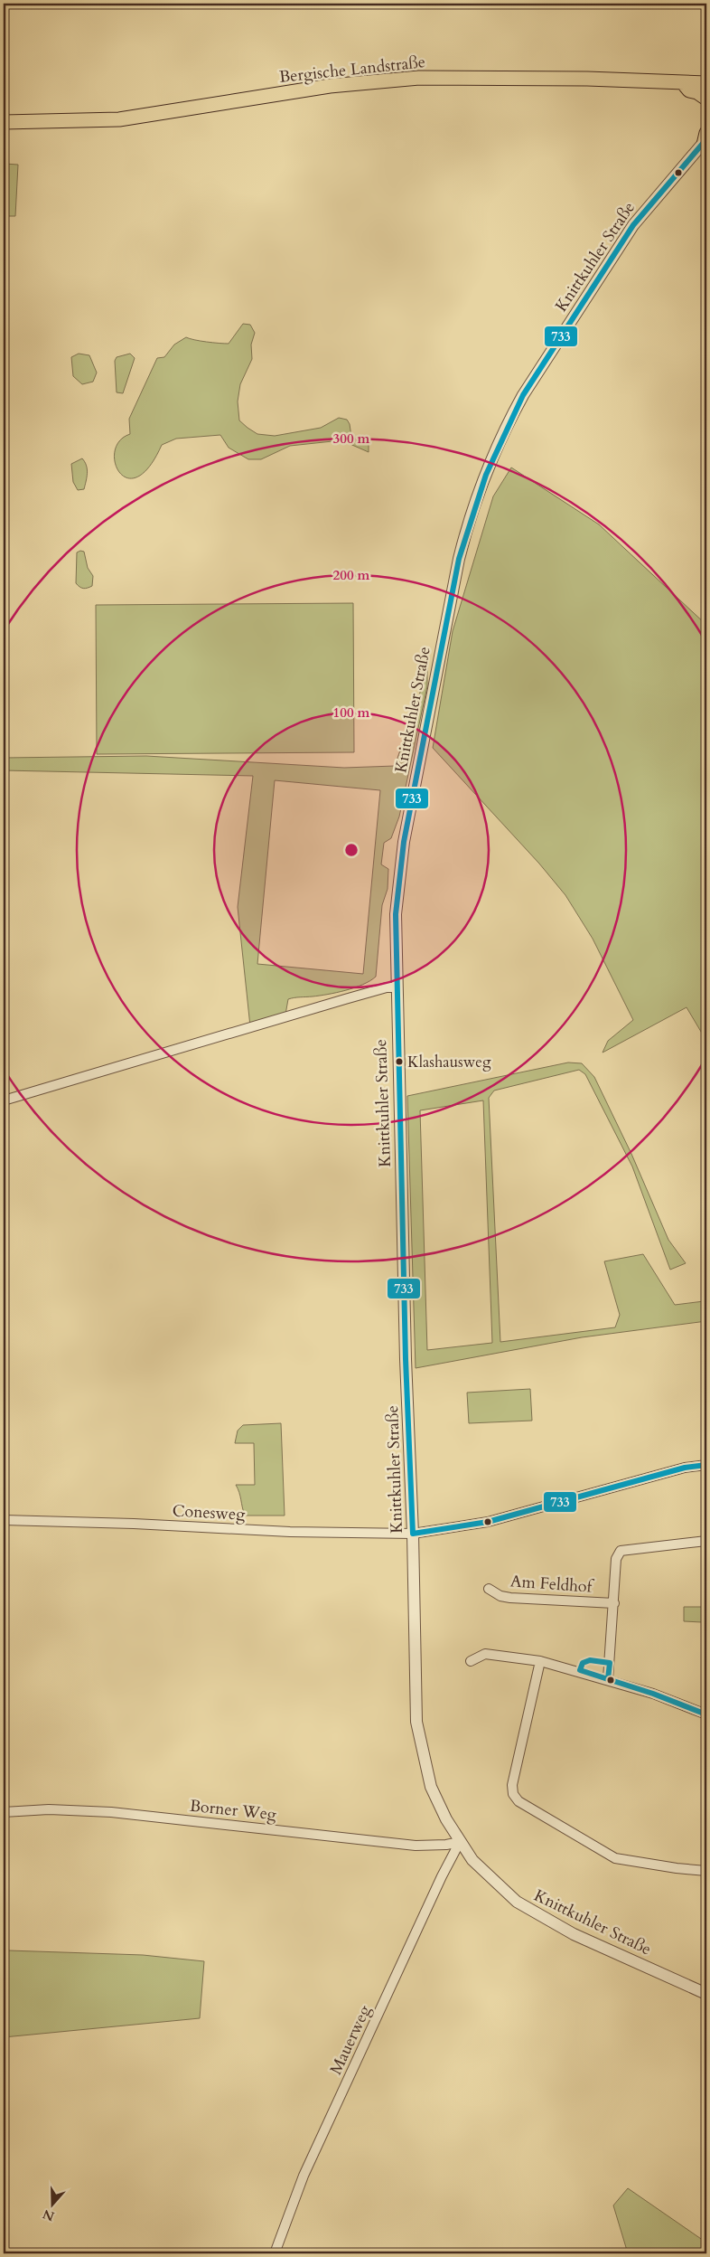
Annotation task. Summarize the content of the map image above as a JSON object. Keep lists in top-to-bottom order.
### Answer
{
  "streets": {
    "main road": ["Bergische Landstraße"],
    "street": [
      "Knittkuhler Straße",
      "Conesweg",
      "Am Feldhof",
      "Borner Weg",
      "Mauerweg"
    ]
  },
  "crossings": [
    ["Knittkuhler Straße", "Conesweg"],
    ["Knittkuhler Straße", "Borner Weg"],
    ["Knittkuhler Straße", "Mauerweg"],
    ["Borner Weg", "Mauerweg"]
  ],
  "places": ["Klashausweg"],
  "lines": ["transit line 733"],
  "north": "bottom",
  "rings": ["300 m", "200 m", "100 m"]
}
